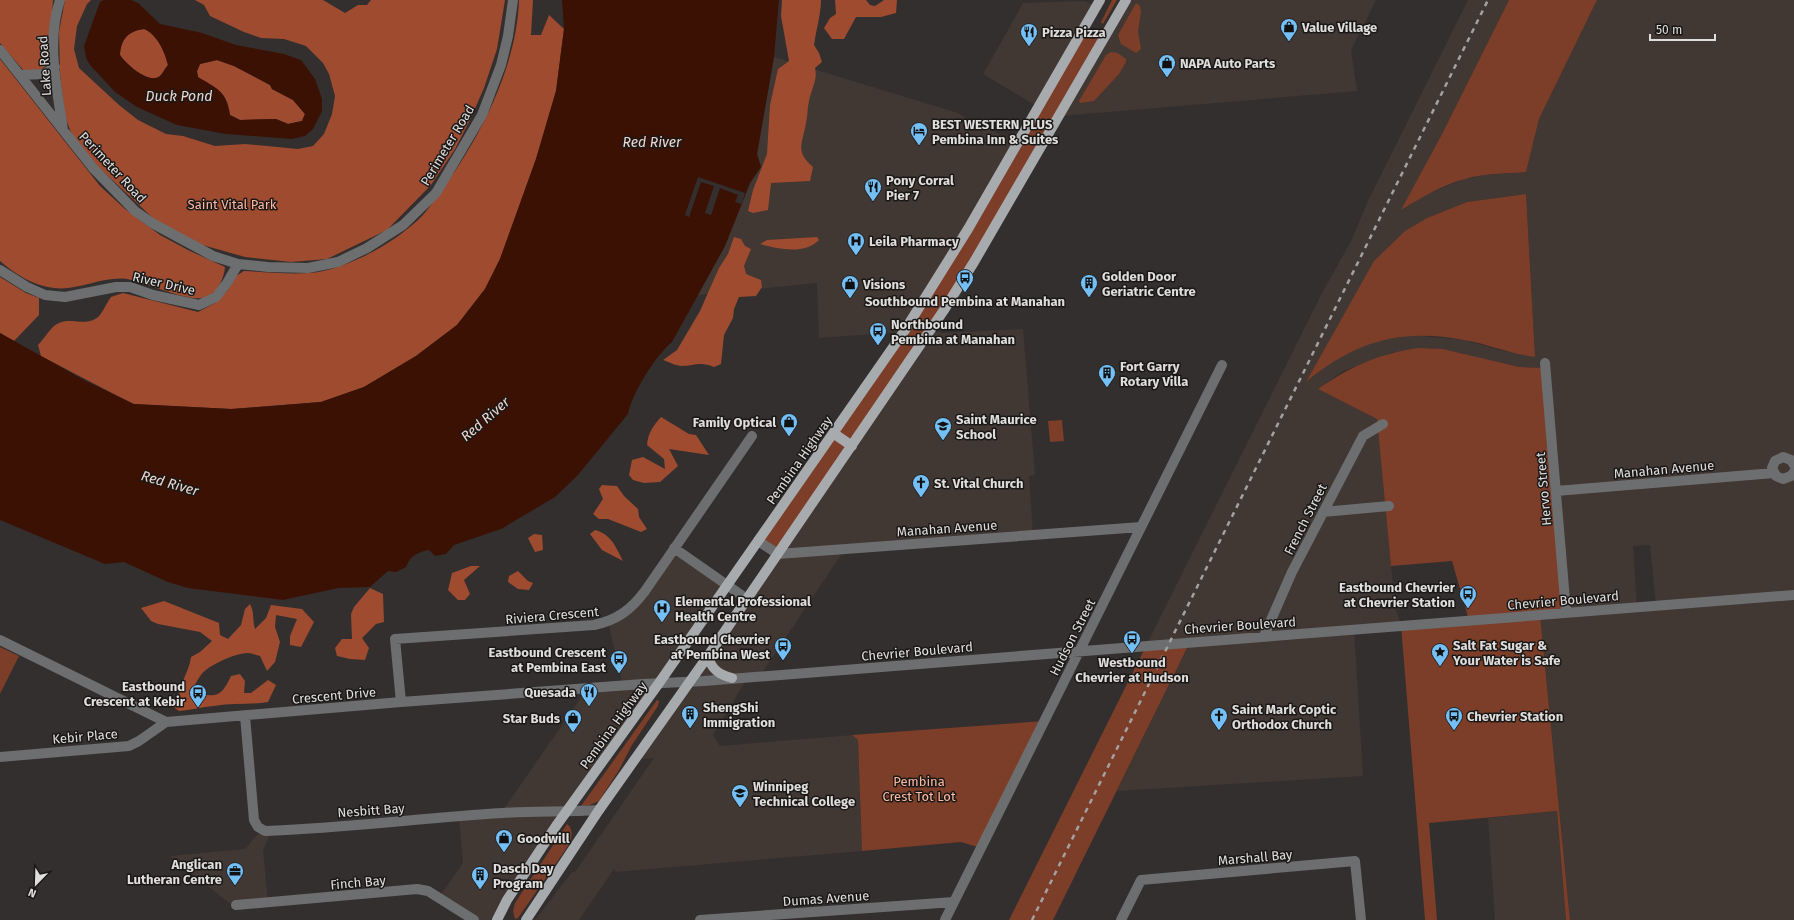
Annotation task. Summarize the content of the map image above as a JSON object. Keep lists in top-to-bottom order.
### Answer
{
  "streets": {
    "main road": ["Pembina Highway"],
    "street": [
      "Lake Road",
      "Perimeter Road",
      "River Drive",
      "Manahan Avenue",
      "Hervo Street",
      "French Street",
      "Chevrier Boulevard",
      "Riviera Crescent",
      "Hudson Street",
      "Crescent Drive",
      "Kebir Place",
      "Nesbitt Bay",
      "Marshall Bay",
      "Finch Bay",
      "Dumas Avenue"
    ]
  },
  "crossings": [
    ["Lake Road", "Perimeter Road"],
    ["Perimeter Road", "River Drive"],
    ["Pembina Highway", "Crescent Drive"],
    ["Pembina Highway", "Nesbitt Bay"],
    ["Manahan Avenue", "Hervo Street"],
    ["Manahan Avenue", "Hudson Street"],
    ["Hervo Street", "Chevrier Boulevard"],
    ["French Street", "Chevrier Boulevard"],
    ["Chevrier Boulevard", "Hudson Street"],
    ["Chevrier Boulevard", "Crescent Drive"],
    ["Riviera Crescent", "Crescent Drive"],
    ["Hudson Street", "Dumas Avenue"],
    ["Crescent Drive", "Kebir Place"],
    ["Crescent Drive", "Nesbitt Bay"]
  ],
  "water": ["Duck Pond", "Red River"],
  "parks": ["Saint Vital Park", "Pembina Crest Tot Lot"],
  "places": {
    "shop": [
      "Value Village",
      "NAPA Auto Parts",
      "Visions",
      "Family Optical",
      "Star Buds",
      "Goodwill"
    ],
    "restaurant": ["Pizza Pizza", "Pony Corral Pier 7", "Quesada"],
    "hotel": ["BEST WESTERN PLUS Pembina Inn & Suites"],
    "hospital": ["Leila Pharmacy", "Elemental Professional Health Centre"],
    "bus stop": [
      "Southbound Pembina at Manahan",
      "Northbound Pembina at Manahan",
      "Eastbound Chevrier at Chevrier Station",
      "Westbound Chevrier at Hudson",
      "Eastbound Chevrier at Pembina West",
      "Eastbound Crescent at Pembina East",
      "Eastbound Crescent at Kebir",
      "Chevrier Station"
    ],
    "building": [
      "Golden Door Geriatric Centre",
      "Fort Garry Rotary Villa",
      "ShengShi Immigration",
      "Dasch Day Program"
    ],
    "school or university": ["Saint Maurice School", "Winnipeg Technical College"],
    "church": ["St. Vital Church", "Saint Mark Coptic Orthodox Church"],
    "place": ["Salt Fat Sugar & Your Water is Safe"],
    "office": ["Anglican Lutheran Centre"]
  },
  "scale_bar": "50 m",
  "north": "bottom left"
}
